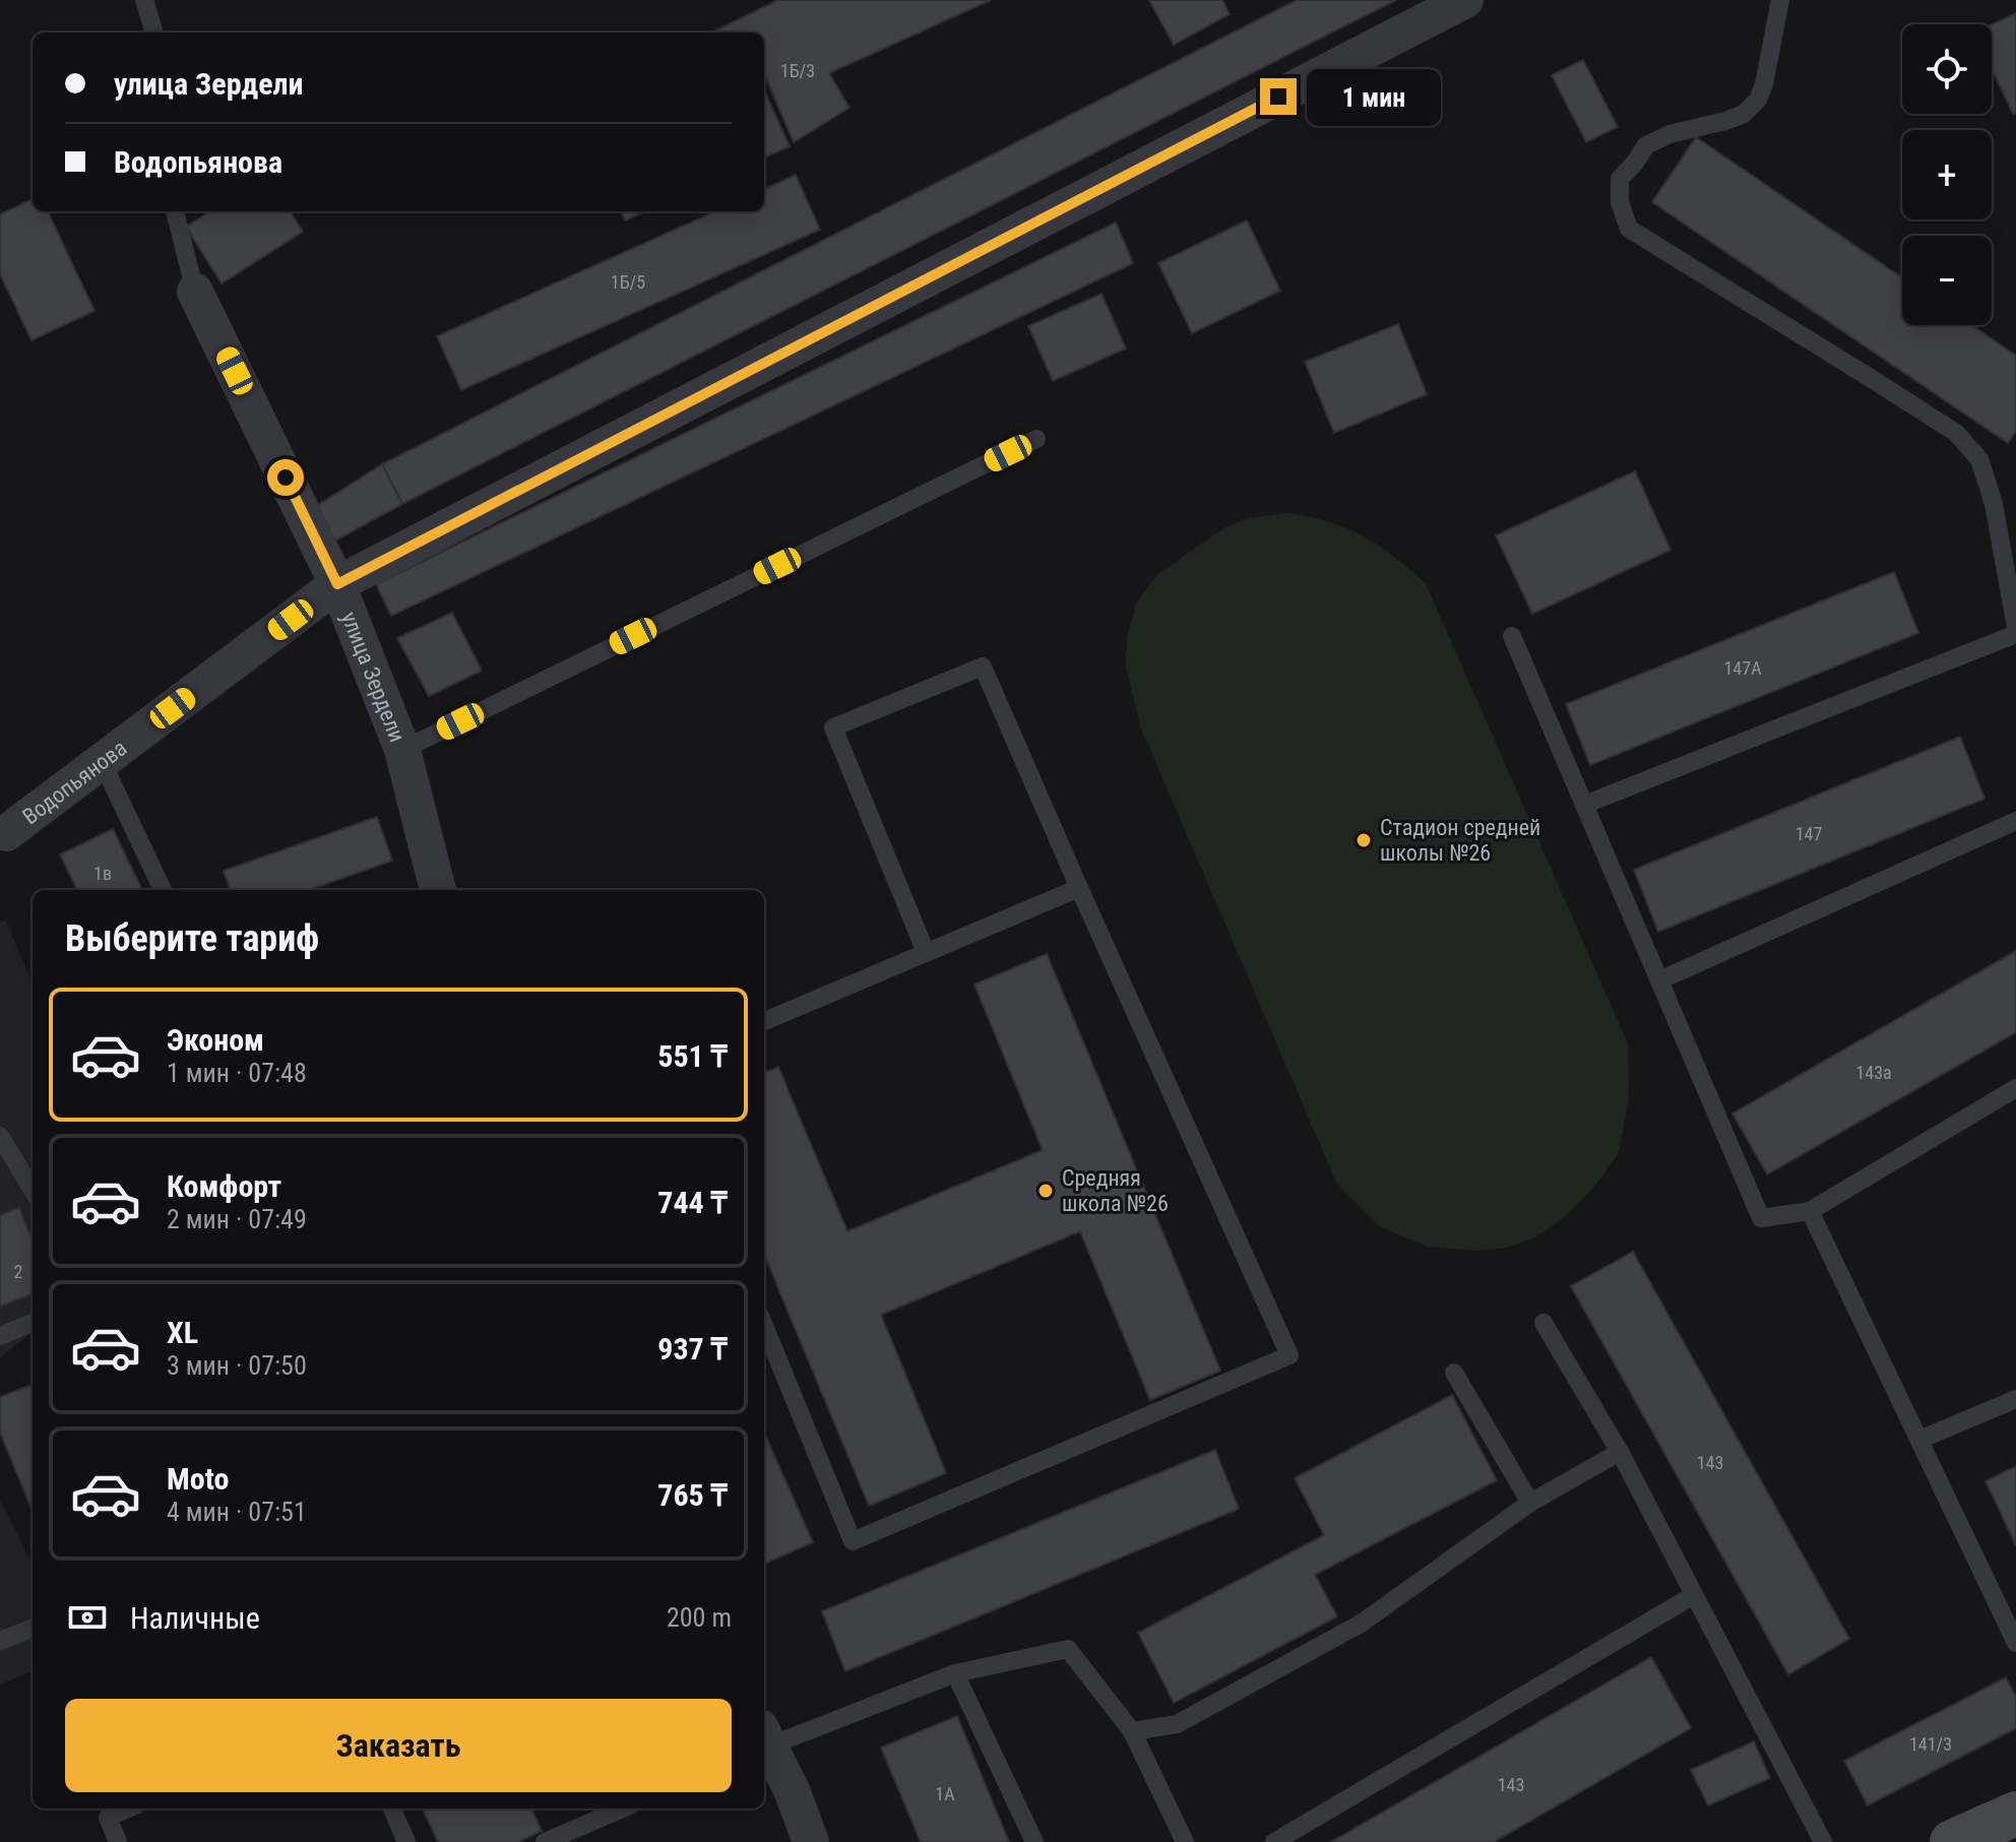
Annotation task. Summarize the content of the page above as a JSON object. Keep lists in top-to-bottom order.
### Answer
{
  "streets": {
    "street": ["улица Зердели", "Водопьянова"]
  },
  "crossings": [
    ["улица Зердели", "Водопьянова"]
  ],
  "places": ["Стадион средней школы №26", "Средняя школа №26"],
  "house_numbers": [
    "1Б/3",
    "1Б/5",
    "147А",
    "147",
    "1в",
    "143а",
    "2",
    "143",
    "141/3",
    "143",
    "1А"
  ],
  "page": {
    "map_buttons": ["+", "−"],
    "banner": ["улица Зердели", "Водопьянова"],
    "bubble": "1 мин",
    "heading": "Выберите тариф",
    "list": [
      {
        "name": "Эконом",
        "note": "1 мин · 07:48",
        "value": "551 ₸"
      },
      {
        "name": "Комфорт",
        "note": "2 мин · 07:49",
        "value": "744 ₸"
      },
      {
        "name": "XL",
        "note": "3 мин · 07:50",
        "value": "937 ₸"
      },
      {
        "name": "Moto",
        "note": "4 мин · 07:51",
        "value": "765 ₸"
      }
    ],
    "pay": ["Наличные", "200 m"],
    "buttons": "Заказать"
  }
}
